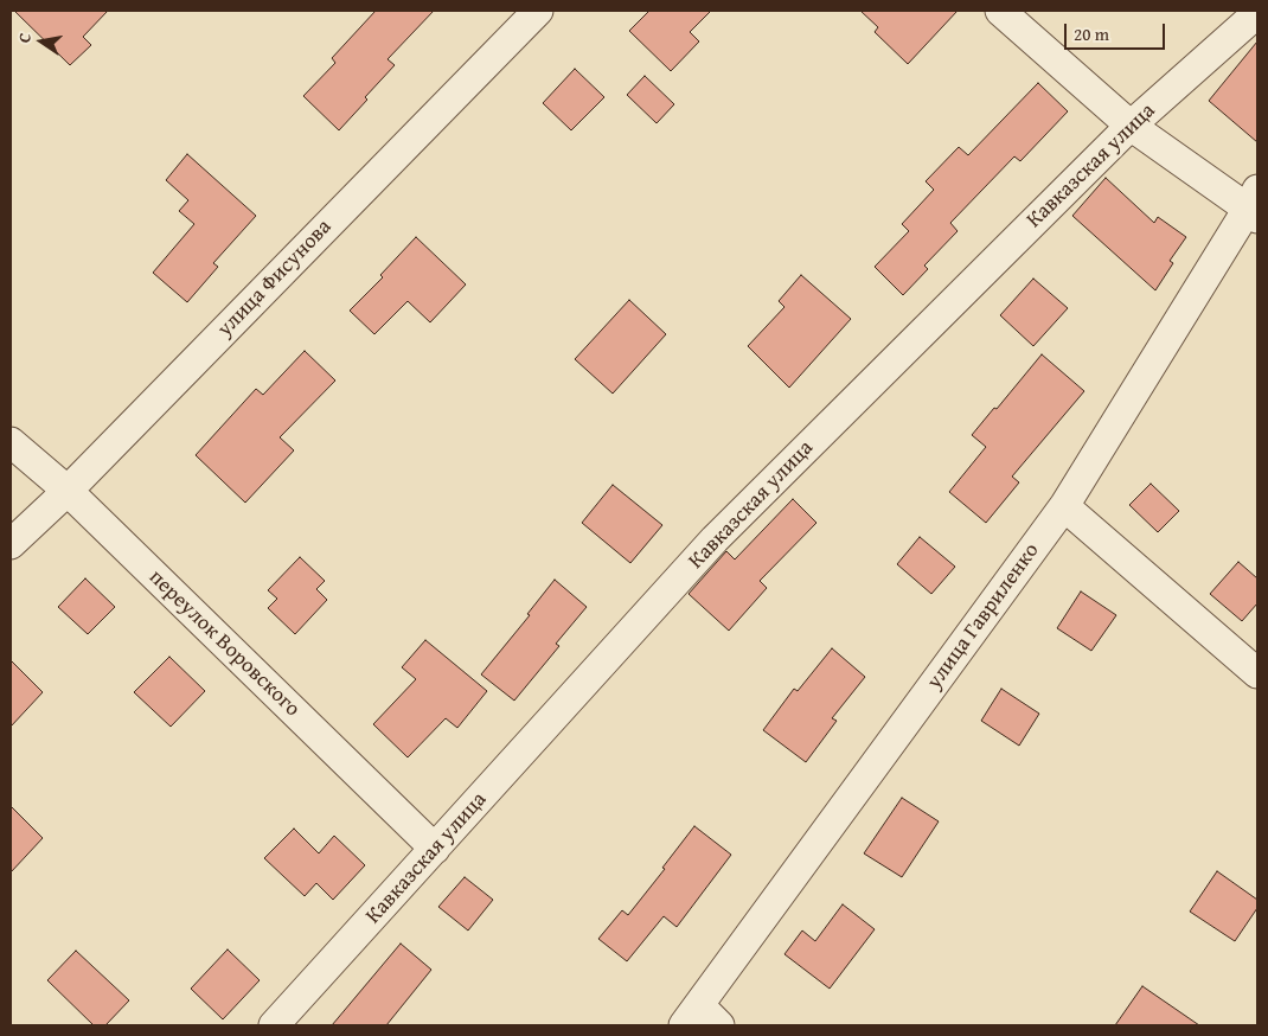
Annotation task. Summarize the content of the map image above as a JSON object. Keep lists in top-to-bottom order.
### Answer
{
  "streets": {
    "street": [
      "Кавказская улица",
      "улица Фисунова",
      "улица Гавриленко",
      "переулок Воровского"
    ]
  },
  "crossings": [
    ["Кавказская улица", "переулок Воровского"],
    ["улица Фисунова", "переулок Воровского"]
  ],
  "scale_bar": "20 m",
  "north": "left"
}
